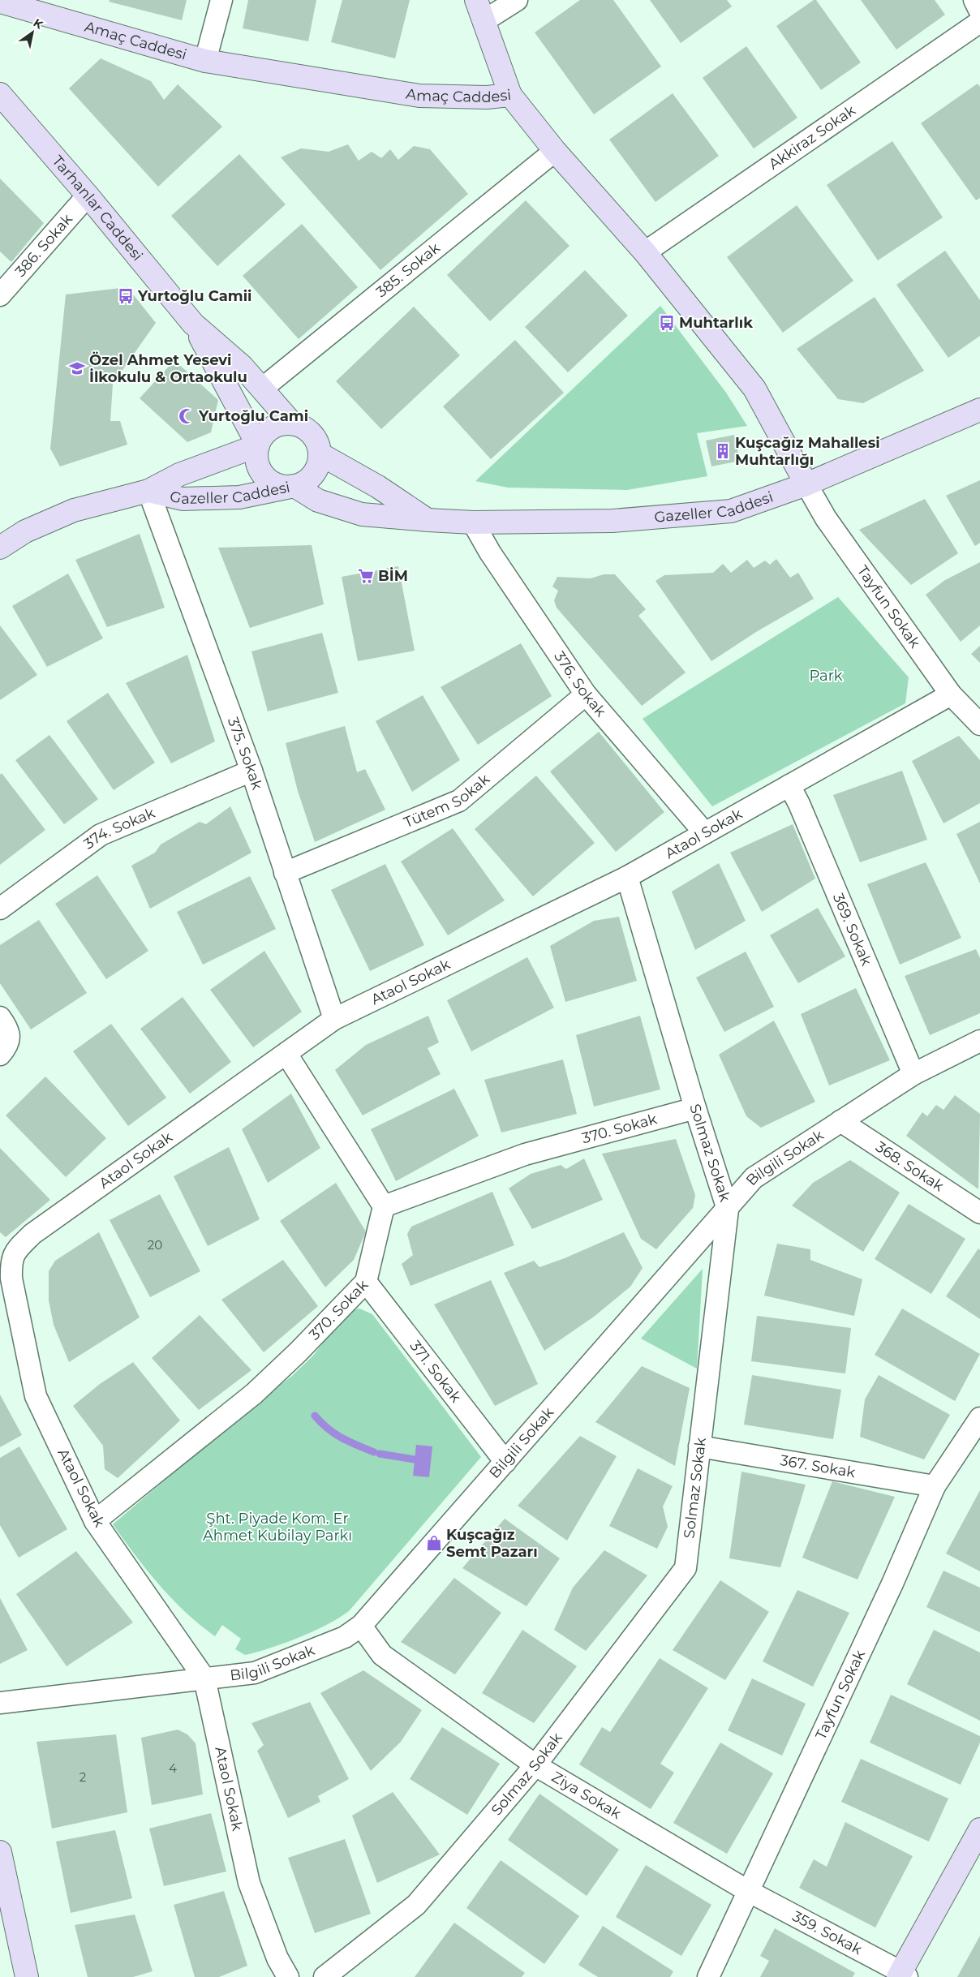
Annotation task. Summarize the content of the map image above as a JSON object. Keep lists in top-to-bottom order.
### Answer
{
  "streets": {
    "street": [
      "Amaç Caddesi",
      "Akkiraz Sokak",
      "Tarhanlar Caddesi",
      "386. Sokak",
      "385. Sokak",
      "Gazeller Caddesi",
      "Tayfun Sokak",
      "376. Sokak",
      "375. Sokak",
      "Tütem Sokak",
      "374. Sokak",
      "Ataol Sokak",
      "369. Sokak",
      "370. Sokak",
      "Solmaz Sokak",
      "Bilgili Sokak",
      "368. Sokak",
      "371. Sokak",
      "367. Sokak",
      "Ziya Sokak",
      "359. Sokak"
    ]
  },
  "crossings": [
    ["Amaç Caddesi", "Akkiraz Sokak"],
    ["Amaç Caddesi", "385. Sokak"],
    ["Amaç Caddesi", "Gazeller Caddesi"],
    ["Amaç Caddesi", "Tayfun Sokak"],
    ["Tarhanlar Caddesi", "386. Sokak"],
    ["Tarhanlar Caddesi", "385. Sokak"],
    ["Tarhanlar Caddesi", "Gazeller Caddesi"],
    ["Gazeller Caddesi", "Tayfun Sokak"],
    ["Gazeller Caddesi", "376. Sokak"],
    ["Gazeller Caddesi", "375. Sokak"],
    ["Tayfun Sokak", "Ataol Sokak"],
    ["Tayfun Sokak", "367. Sokak"],
    ["Tayfun Sokak", "Ziya Sokak"],
    ["Tayfun Sokak", "359. Sokak"],
    ["376. Sokak", "Tütem Sokak"],
    ["376. Sokak", "Ataol Sokak"],
    ["375. Sokak", "Tütem Sokak"],
    ["375. Sokak", "374. Sokak"],
    ["375. Sokak", "Ataol Sokak"],
    ["Ataol Sokak", "369. Sokak"],
    ["Ataol Sokak", "370. Sokak"],
    ["Ataol Sokak", "Solmaz Sokak"],
    ["Ataol Sokak", "Bilgili Sokak"],
    ["369. Sokak", "Bilgili Sokak"],
    ["370. Sokak", "Solmaz Sokak"],
    ["370. Sokak", "371. Sokak"],
    ["Solmaz Sokak", "Bilgili Sokak"],
    ["Solmaz Sokak", "367. Sokak"],
    ["Solmaz Sokak", "Ziya Sokak"],
    ["Bilgili Sokak", "368. Sokak"],
    ["Bilgili Sokak", "371. Sokak"],
    ["Bilgili Sokak", "Ziya Sokak"],
    ["Ziya Sokak", "359. Sokak"]
  ],
  "parks": ["Park", "Şht. Piyade Kom. Er Ahmet Kubilay Parkı"],
  "places": {
    "bus stop": ["Yurtoğlu Camii", "Muhtarlık"],
    "school or university": ["Özel Ahmet Yesevi İlkokulu & Ortaokulu"],
    "mosque": ["Yurtoğlu Cami"],
    "building": ["Kuşcağız Mahallesi Muhtarlığı"],
    "supermarket": ["BİM"],
    "shop": ["Kuşcağız Semt Pazarı"]
  },
  "house_numbers": ["20", "4", "2"],
  "north": "top right"
}
